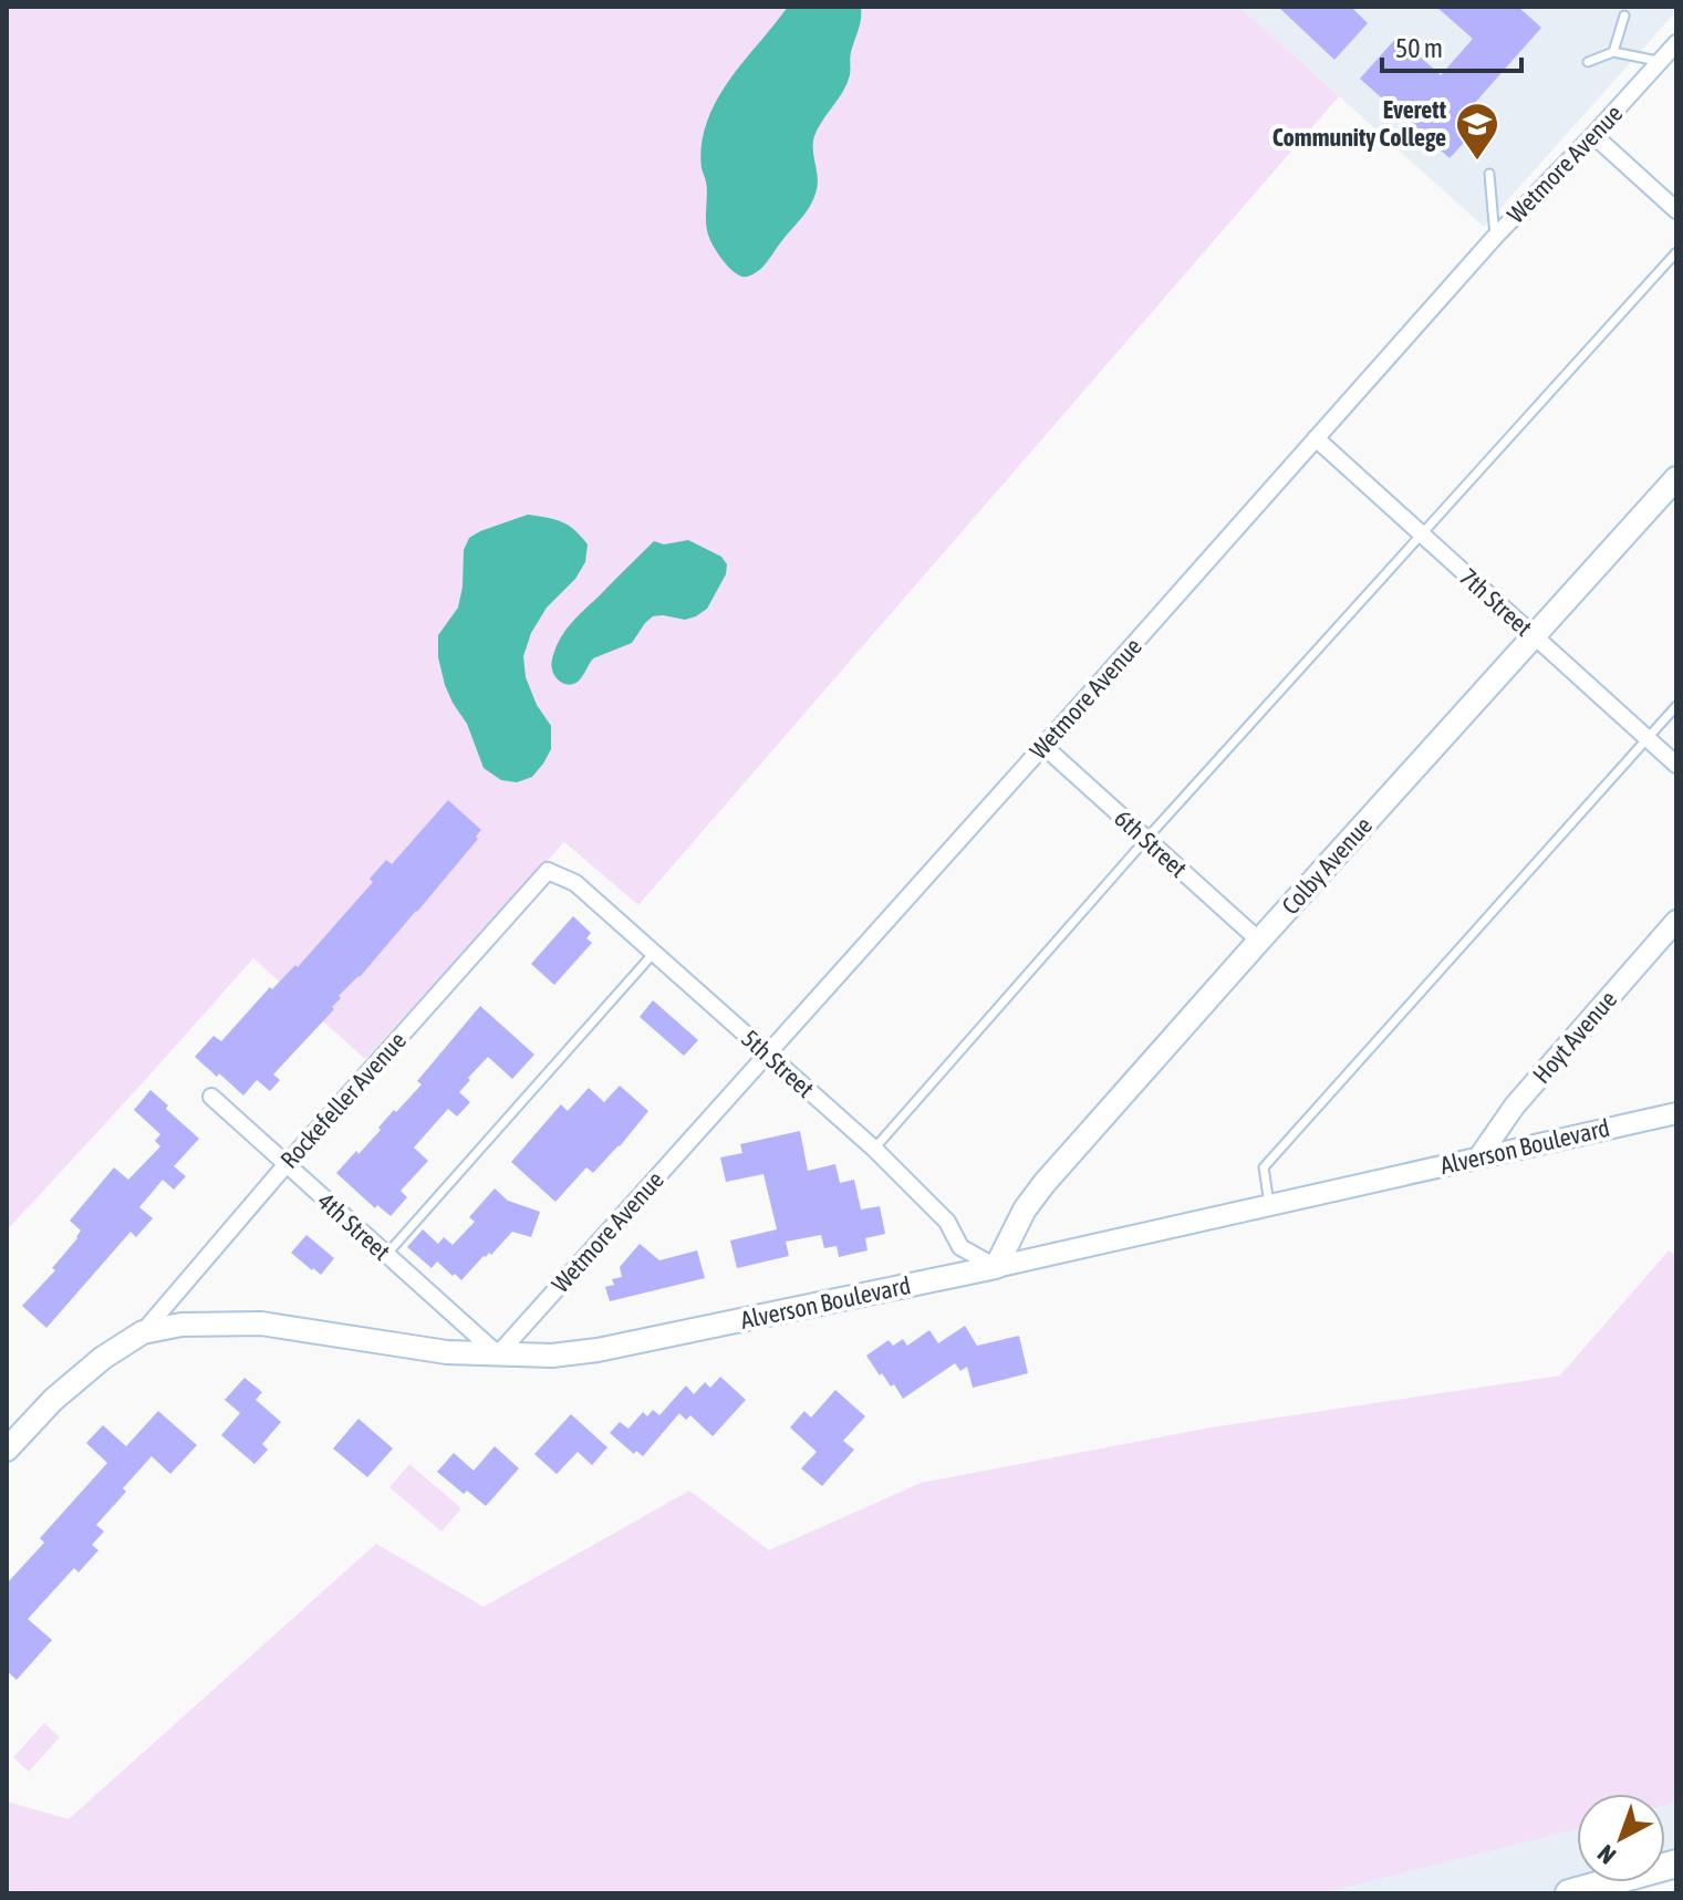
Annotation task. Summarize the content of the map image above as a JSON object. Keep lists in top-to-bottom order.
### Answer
{
  "streets": {
    "main road": ["Colby Avenue", "Alverson Boulevard"],
    "street": [
      "Wetmore Avenue",
      "7th Street",
      "6th Street",
      "Hoyt Avenue",
      "5th Street",
      "Rockefeller Avenue",
      "4th Street"
    ]
  },
  "crossings": [
    ["Wetmore Avenue", "7th Street"],
    ["Wetmore Avenue", "6th Street"],
    ["Wetmore Avenue", "5th Street"],
    ["Wetmore Avenue", "Alverson Boulevard"],
    ["Wetmore Avenue", "4th Street"],
    ["7th Street", "Colby Avenue"],
    ["6th Street", "Colby Avenue"],
    ["Colby Avenue", "5th Street"],
    ["Colby Avenue", "Alverson Boulevard"],
    ["Hoyt Avenue", "Alverson Boulevard"],
    ["5th Street", "Rockefeller Avenue"],
    ["5th Street", "Alverson Boulevard"],
    ["Rockefeller Avenue", "Alverson Boulevard"],
    ["Rockefeller Avenue", "4th Street"],
    ["Alverson Boulevard", "4th Street"]
  ],
  "places": {
    "school or university": ["Everett Community College"]
  },
  "scale_bar": "50 m",
  "north": "bottom left"
}
